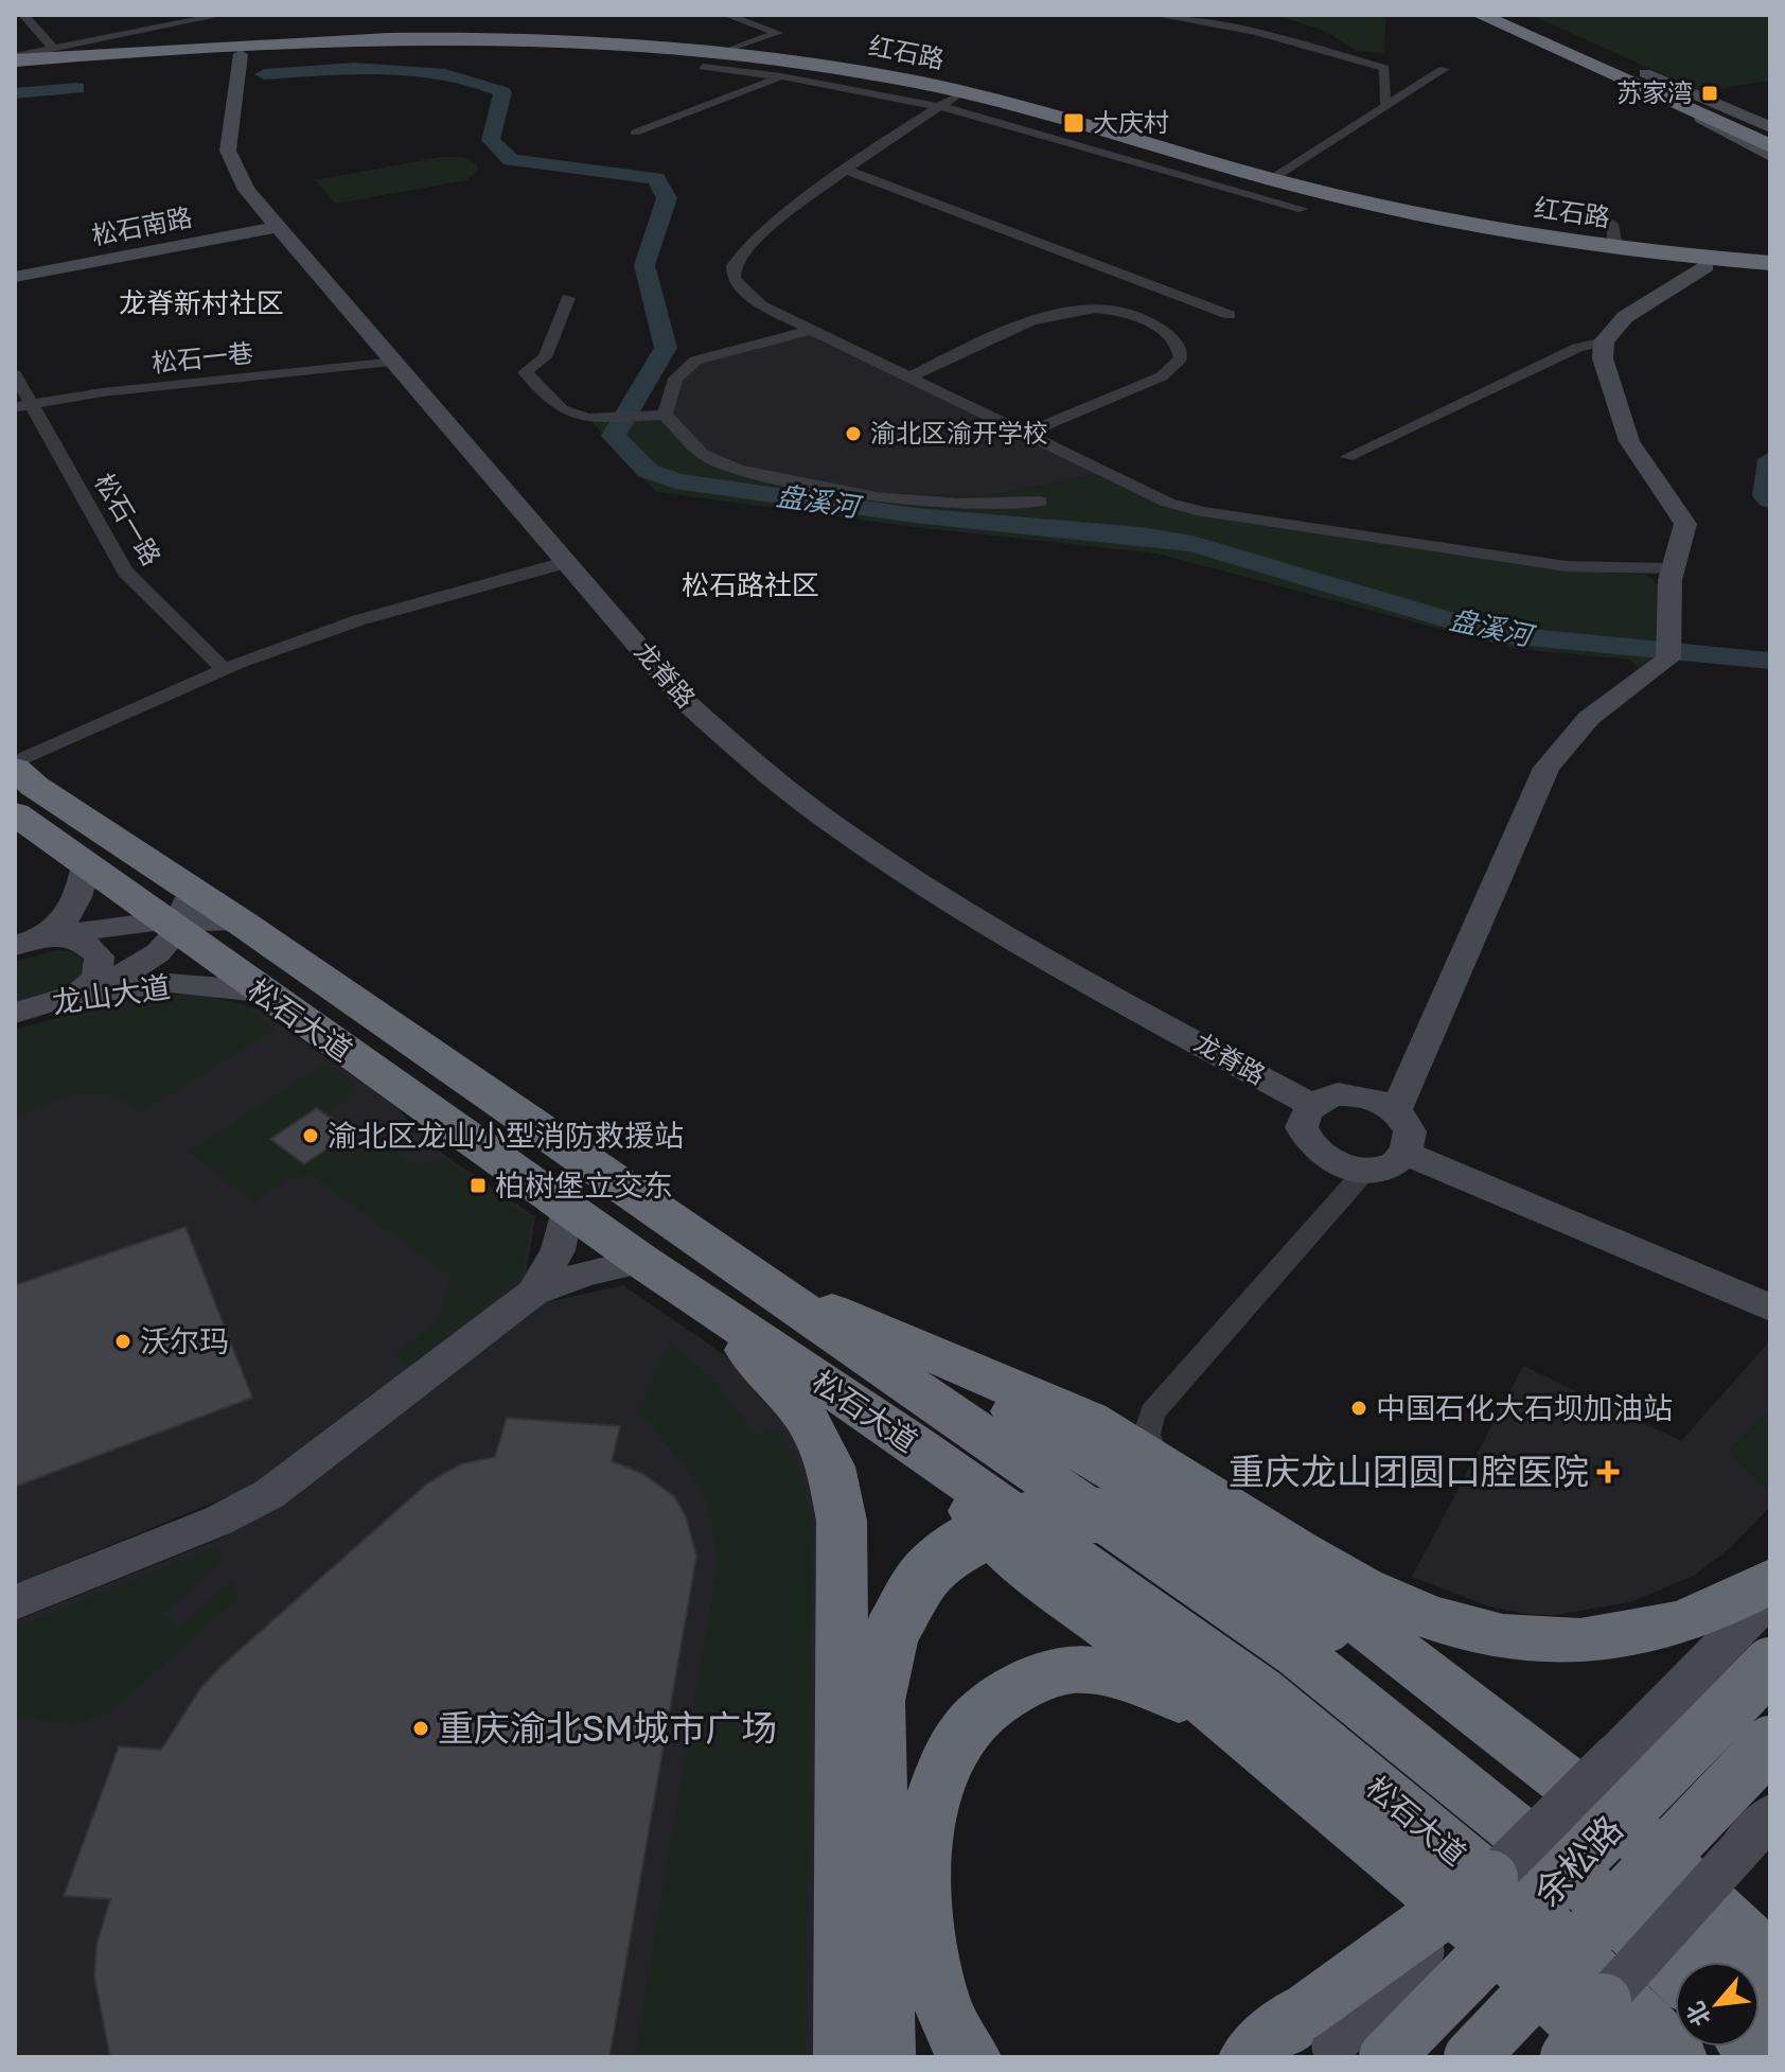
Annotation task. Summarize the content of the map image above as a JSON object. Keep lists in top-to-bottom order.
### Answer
{
  "streets": {
    "highway": ["红石路", "松石大道", "余松路"],
    "street": [
      "松石南路",
      "松石一巷",
      "松石一路",
      "龙脊路",
      "龙山大道"
    ]
  },
  "crossings": [
    ["红石路", "龙脊路"],
    ["松石南路", "龙脊路"],
    ["松石一巷", "松石一路"],
    ["松石一巷", "龙脊路"],
    ["龙山大道", "松石大道"]
  ],
  "districts": ["龙脊新村社区", "松石路社区"],
  "water": ["盘溪河"],
  "places": {
    "transit": ["苏家湾", "大庆村", "柏树堡立交东"],
    "other": [
      "渝北区渝开学校",
      "渝北区龙山小型消防救援站",
      "沃尔玛",
      "中国石化大石坝加油站",
      "重庆渝北SM城市广场"
    ],
    "health": ["重庆龙山团圆口腔医院"]
  },
  "north": "bottom left"
}
